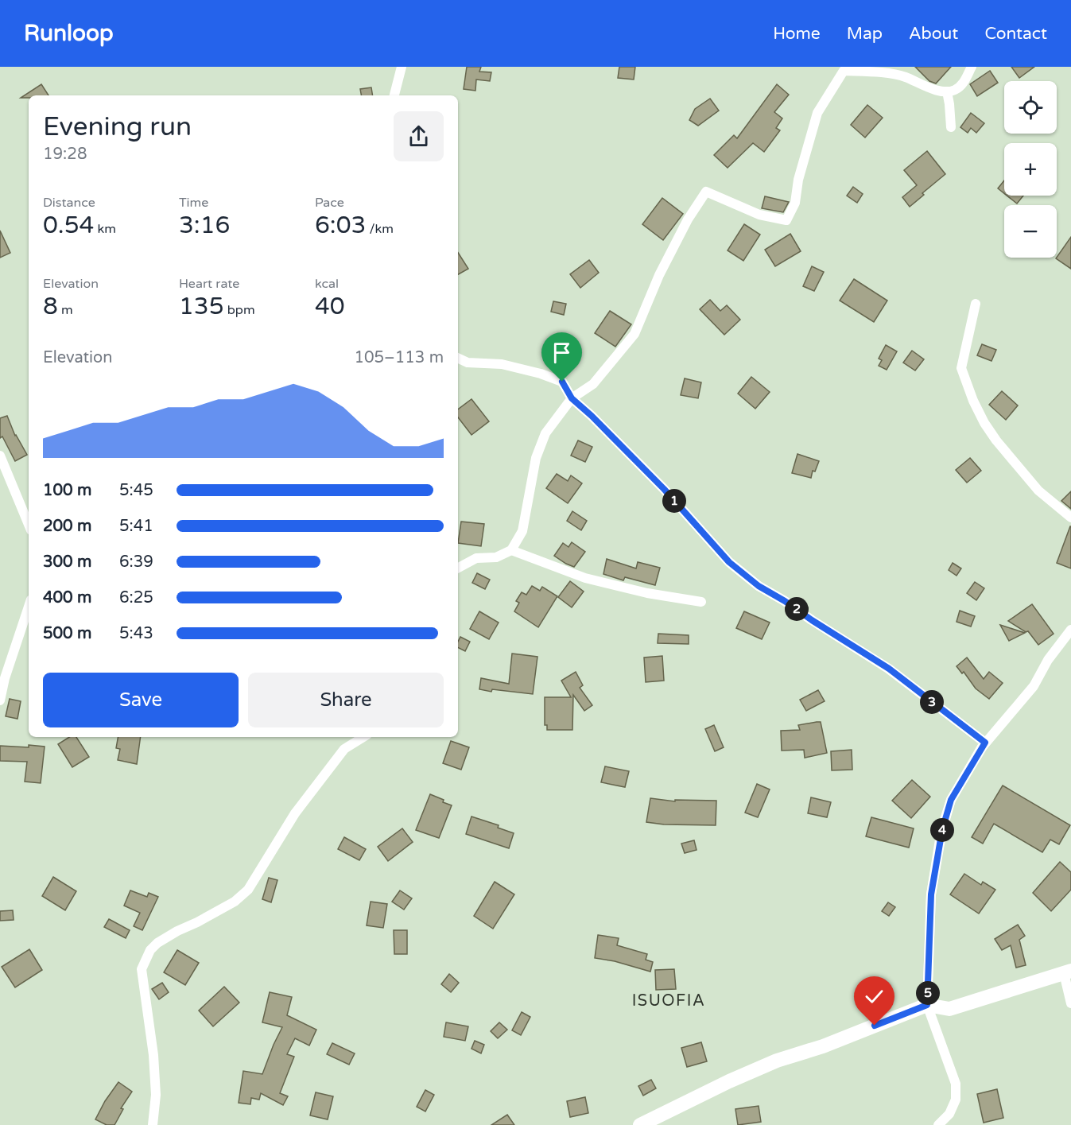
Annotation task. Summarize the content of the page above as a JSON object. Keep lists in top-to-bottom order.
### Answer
{
  "districts": ["ISUOFIA"],
  "page": {
    "header": "Runloop",
    "nav": [
      "Home",
      "Map",
      "About",
      "Contact"
    ],
    "map_buttons": ["+", "−"],
    "heading": ["Evening run", "19:28"],
    "stats": [
      ["Distance", "0.54 km"],
      ["Time", "3:16"],
      ["Pace", "6:03 /km"],
      ["Elevation", "8 m"],
      ["Heart rate", "135 bpm"],
      ["kcal", "40"]
    ],
    "chart": ["Elevation", "105–113 m"],
    "list": [
      {
        "name": "100 m",
        "note": "5:45"
      },
      {
        "name": "200 m",
        "note": "5:41"
      },
      {
        "name": "300 m",
        "note": "6:39"
      },
      {
        "name": "400 m",
        "note": "6:25"
      },
      {
        "name": "500 m",
        "note": "5:43"
      }
    ],
    "pins": [
      "1",
      "2",
      "3",
      "4",
      "5"
    ],
    "buttons": ["Save", "Share"]
  }
}
